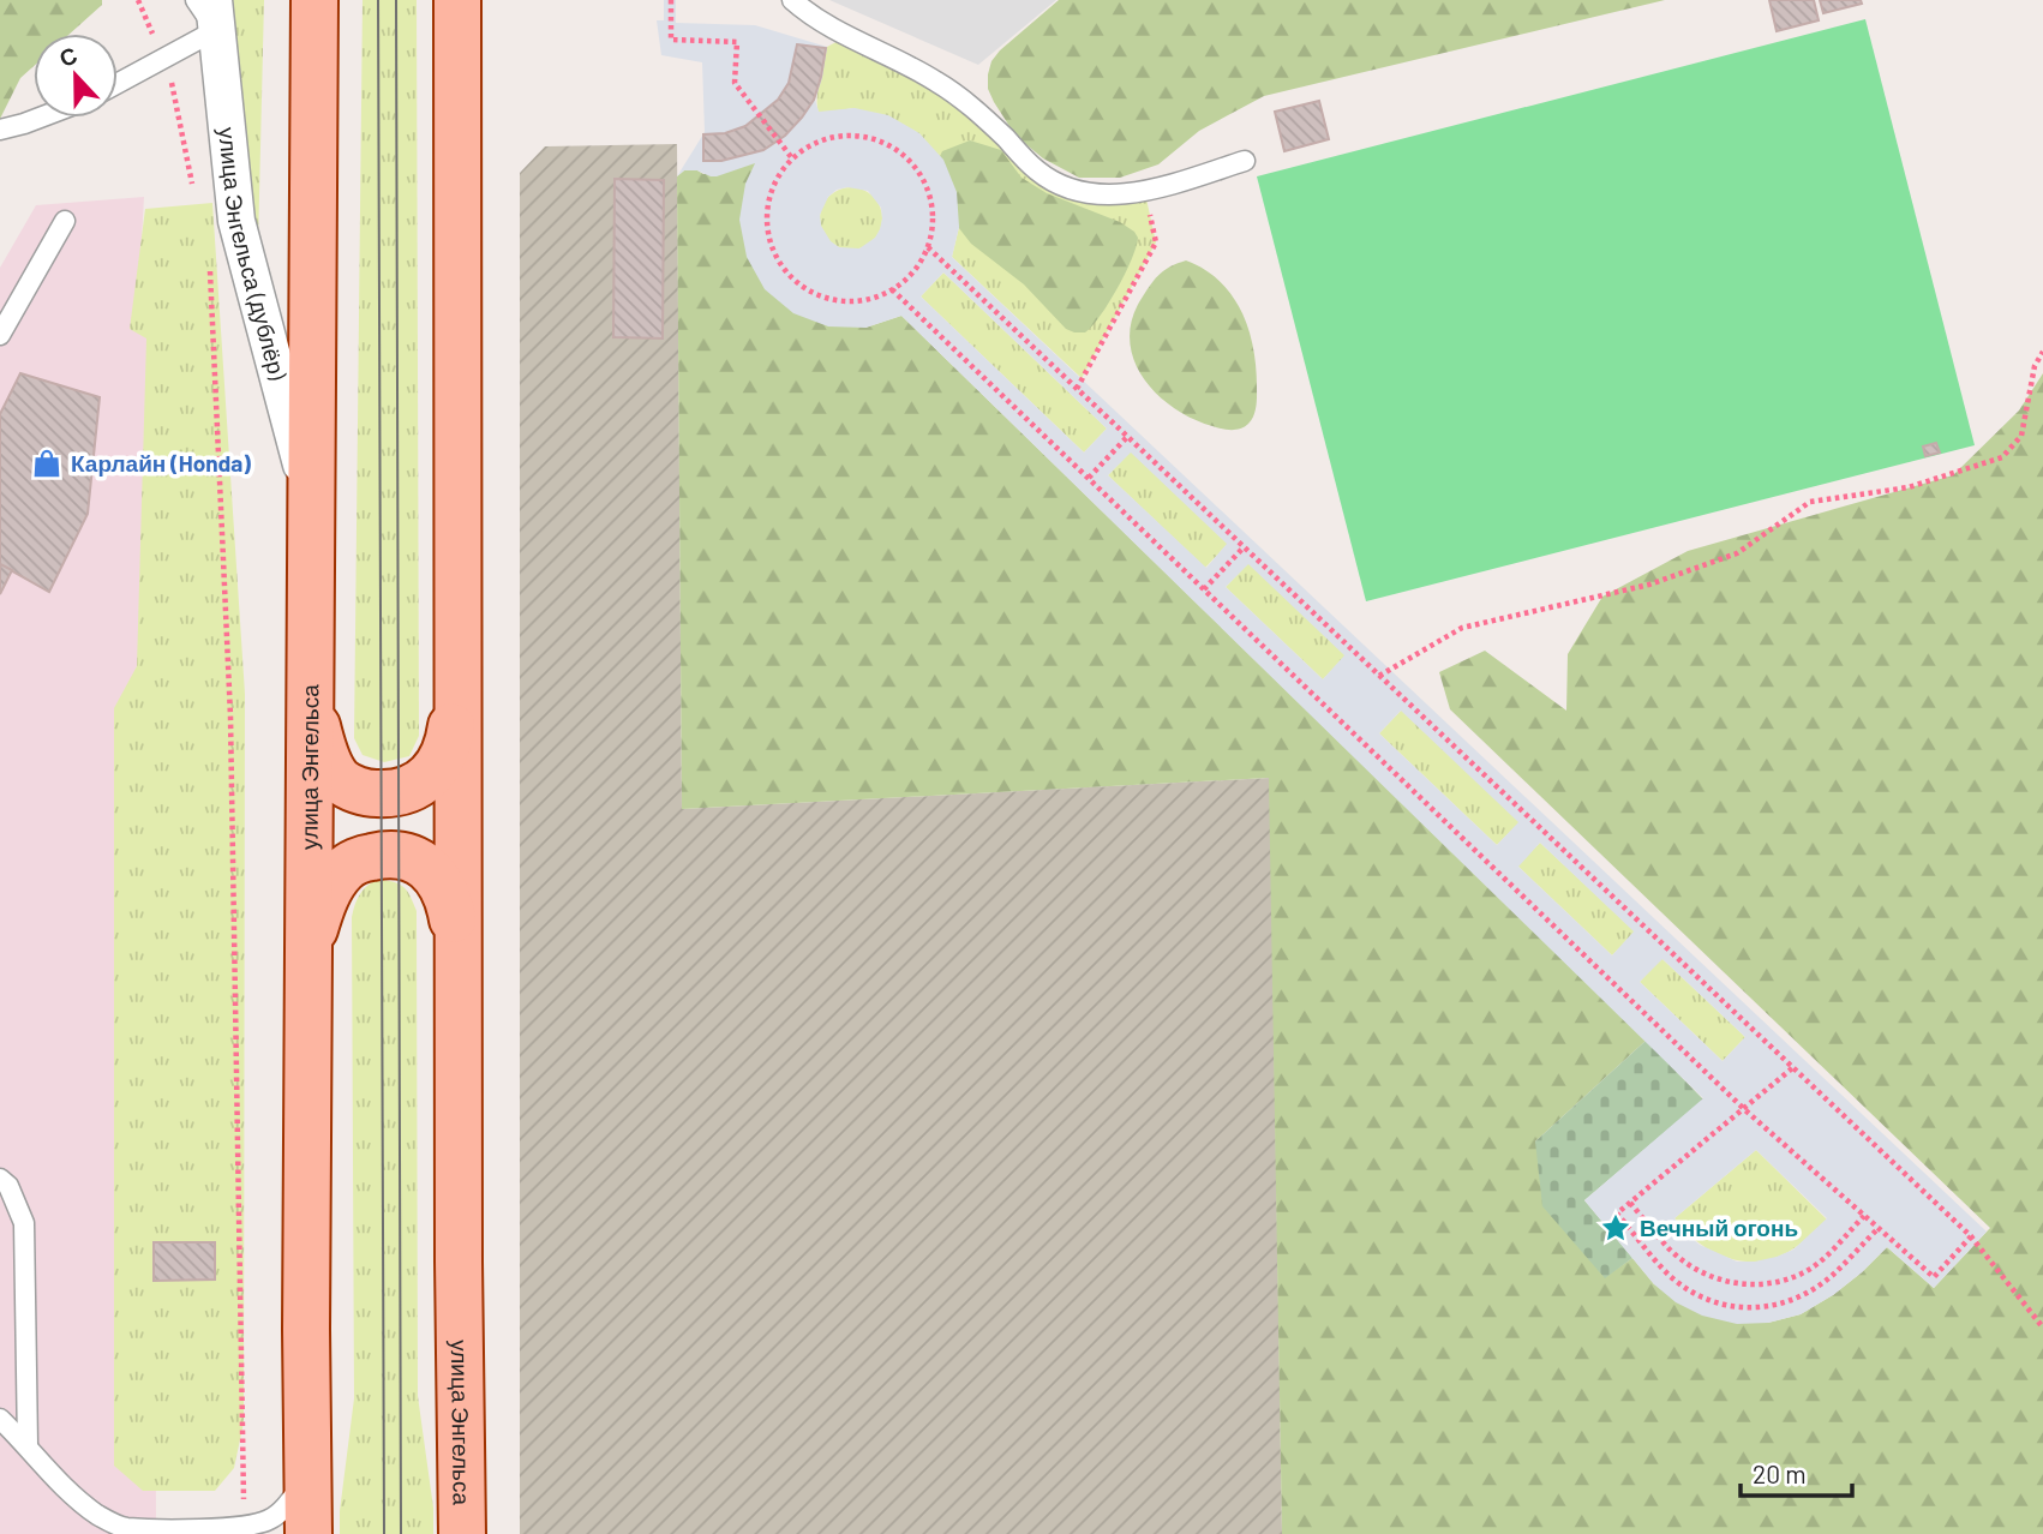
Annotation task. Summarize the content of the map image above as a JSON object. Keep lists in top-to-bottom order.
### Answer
{
  "streets": {
    "main road": ["улица Энгельса"],
    "street": ["улица Энгельса (дублёр)"]
  },
  "crossings": [
    ["улица Энгельса (дублёр)", "улица Энгельса"]
  ],
  "places": {
    "shop": ["Карлайн (Honda)"],
    "place": ["Вечный огонь"]
  },
  "scale_bar": "20 m",
  "north": "top"
}
